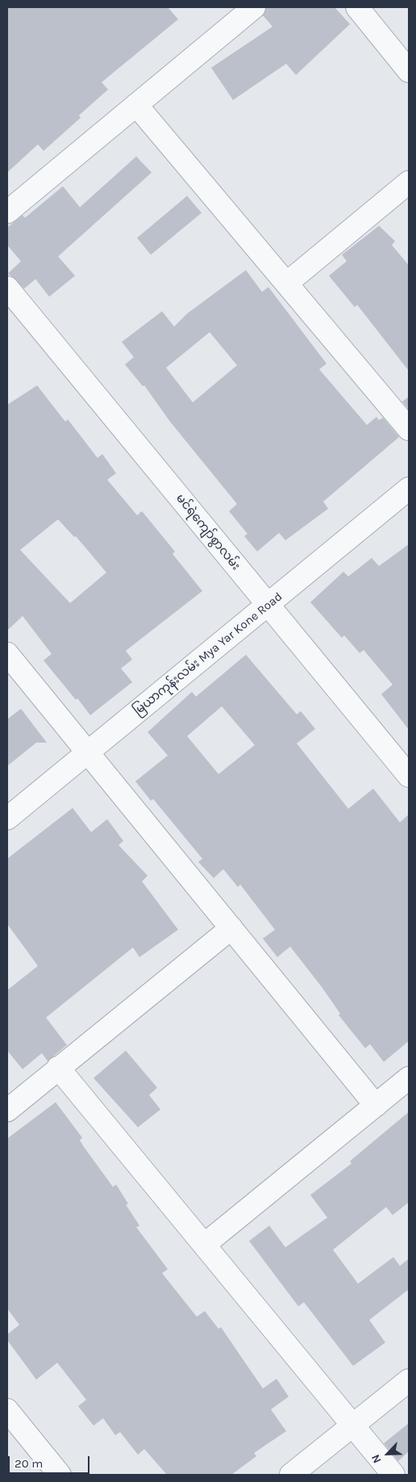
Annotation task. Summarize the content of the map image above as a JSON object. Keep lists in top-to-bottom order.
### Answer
{
  "streets": {
    "street": ["မင်ရဲကျော်စွာလမ်း", "မြယာကုန်းလမ်း Mya Yar Kone Road"]
  },
  "crossings": [
    ["မင်ရဲကျော်စွာလမ်း", "မြယာကုန်းလမ်း Mya Yar Kone Road"]
  ],
  "scale_bar": "20 m",
  "north": "bottom left"
}
